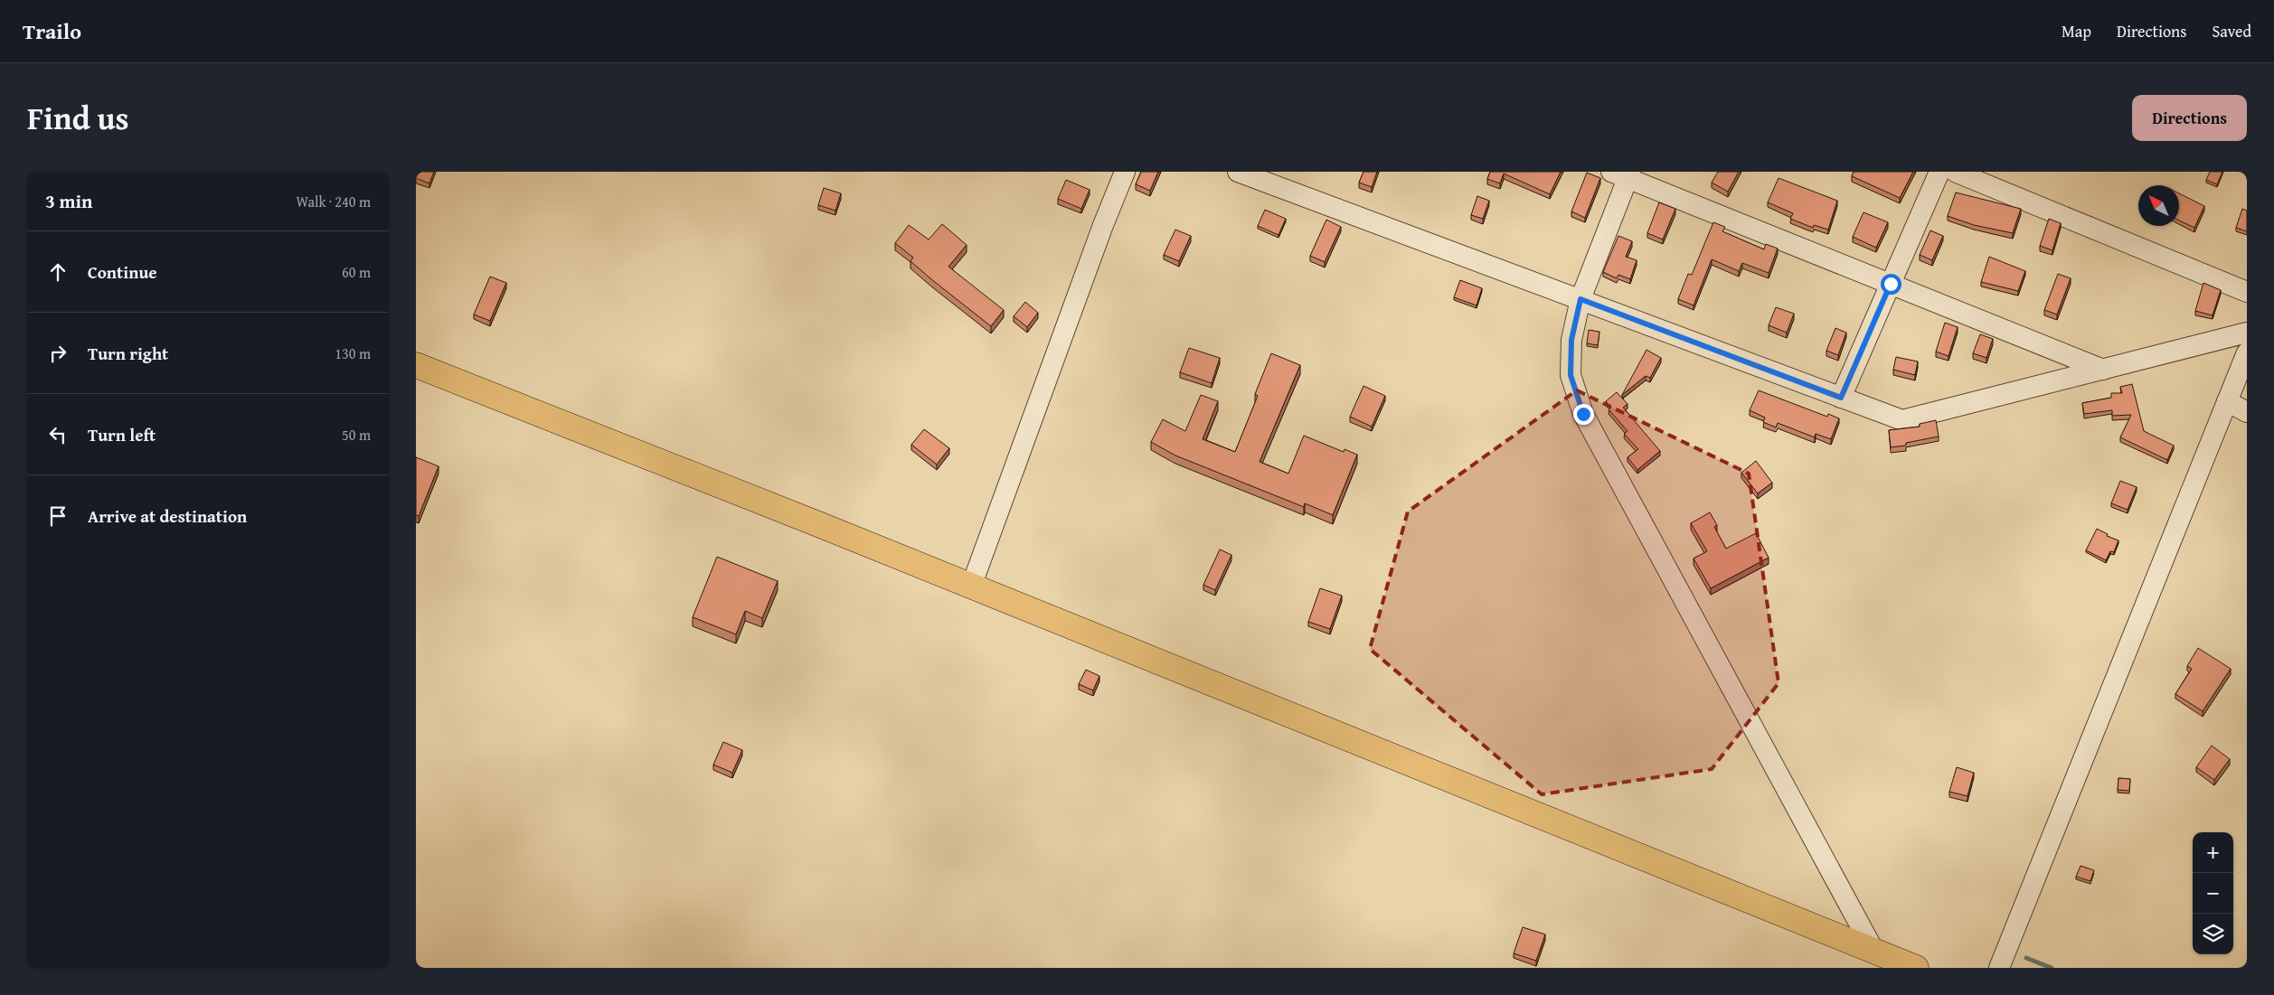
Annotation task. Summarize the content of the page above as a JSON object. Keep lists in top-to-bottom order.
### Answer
{
  "north": "top left",
  "page": {
    "header": "Trailo",
    "nav": ["Map", "Directions", "Saved"],
    "title": "Find us",
    "buttons": "Directions",
    "heading": ["3 min", "Walk · 240 m"],
    "list": [
      ["Continue", "60 m"],
      ["Turn right", "130 m"],
      ["Turn left", "50 m"],
      "Arrive at destination"
    ],
    "map_buttons": ["+", "−"]
  }
}
